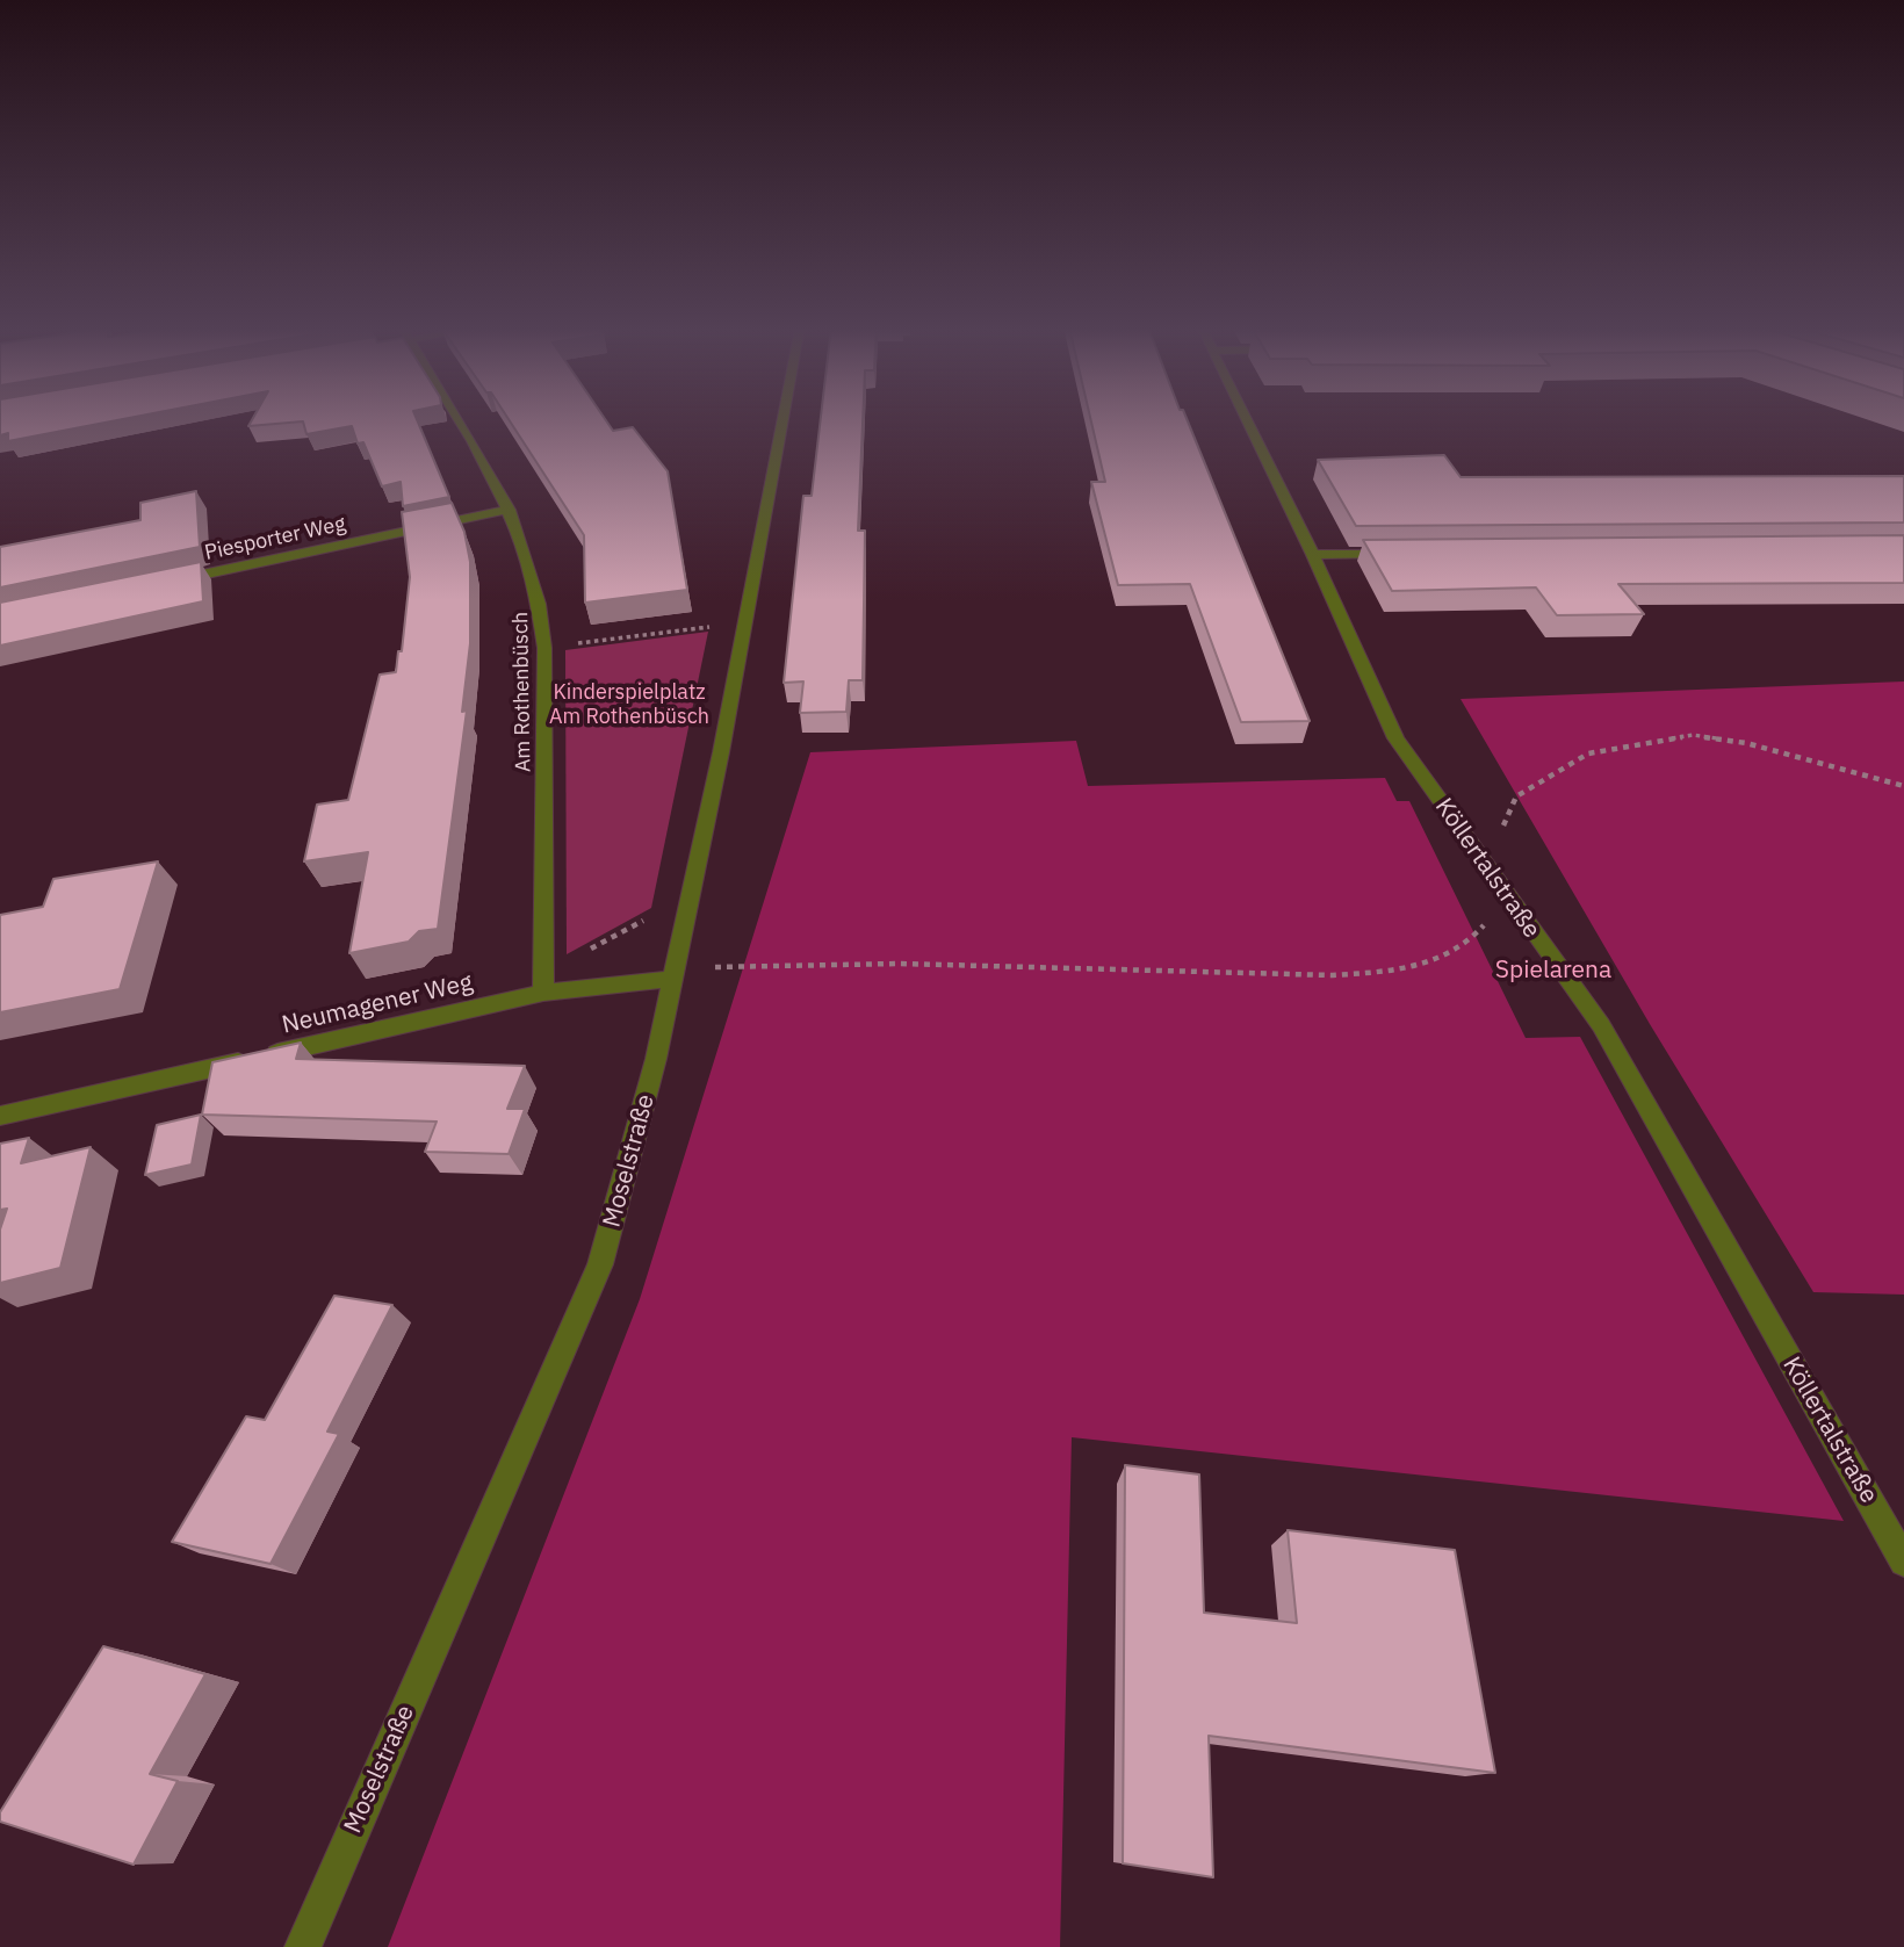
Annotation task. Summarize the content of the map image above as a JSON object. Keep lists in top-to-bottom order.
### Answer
{
  "streets": {
    "street": [
      "Piesporter Weg",
      "Am Rothenbüsch",
      "Köllertalstraße",
      "Neumagener Weg",
      "Moselstraße"
    ]
  },
  "crossings": [
    ["Piesporter Weg", "Am Rothenbüsch"],
    ["Am Rothenbüsch", "Neumagener Weg"],
    ["Neumagener Weg", "Moselstraße"]
  ],
  "parks": ["Kinderspielplatz Am Rothenbüsch", "Spielarena"]
}
